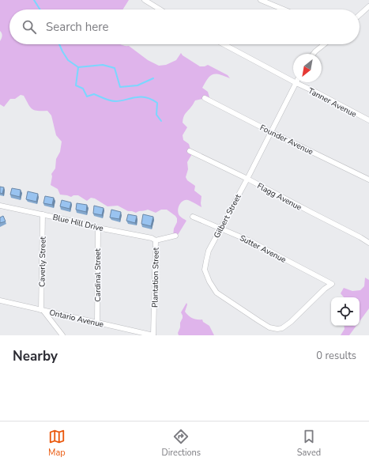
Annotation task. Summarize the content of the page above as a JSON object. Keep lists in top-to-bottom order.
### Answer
{
  "streets": {
    "street": [
      "Tanner Avenue",
      "Founder Avenue",
      "Flagg Avenue",
      "Gilbert Street",
      "Blue Hill Drive",
      "Sutter Avenue",
      "Caverly Street",
      "Cardinal Street",
      "Plantation Street",
      "Ontario Avenue"
    ]
  },
  "crossings": [
    ["Tanner Avenue", "Gilbert Street"],
    ["Founder Avenue", "Gilbert Street"],
    ["Flagg Avenue", "Gilbert Street"],
    ["Gilbert Street", "Sutter Avenue"],
    ["Blue Hill Drive", "Caverly Street"],
    ["Blue Hill Drive", "Cardinal Street"],
    ["Blue Hill Drive", "Plantation Street"],
    ["Caverly Street", "Ontario Avenue"],
    ["Cardinal Street", "Ontario Avenue"],
    ["Plantation Street", "Ontario Avenue"]
  ],
  "north": "bottom left",
  "page": {
    "search": "Search here",
    "heading": ["Nearby", "0 results"],
    "nav": ["Map", "Directions", "Saved"]
  }
}
